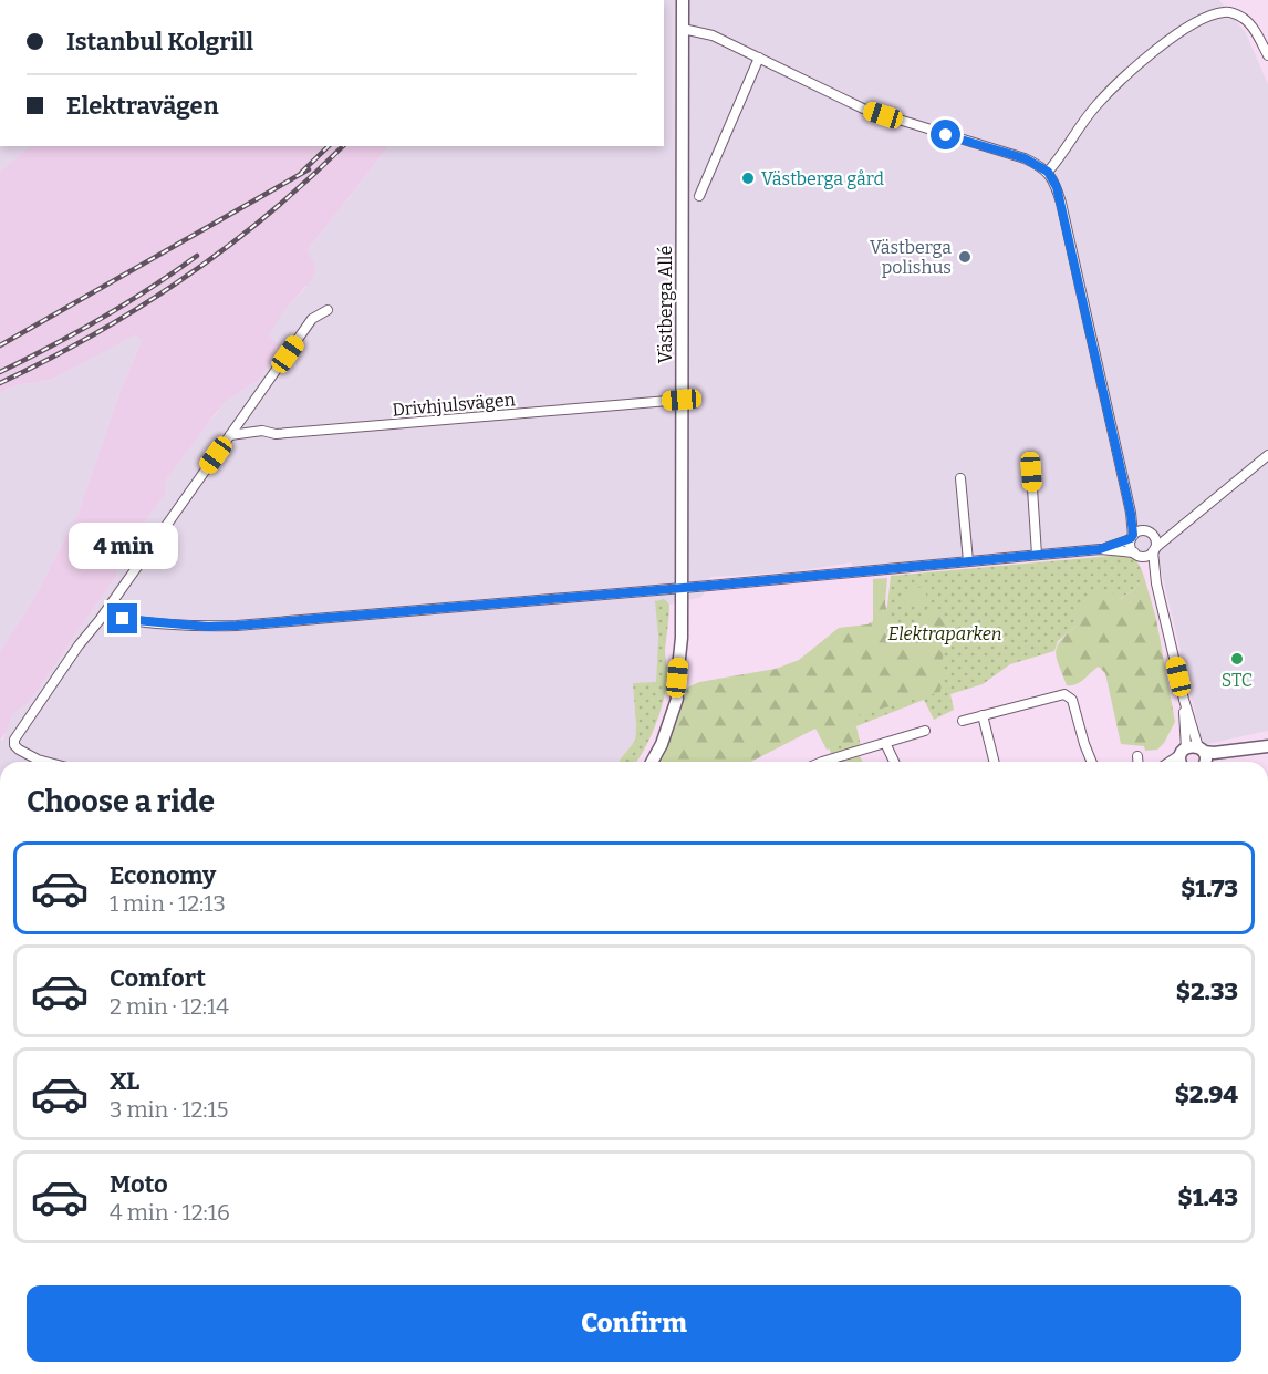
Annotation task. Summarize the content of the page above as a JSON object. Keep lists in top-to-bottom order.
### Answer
{
  "streets": {
    "street": ["Västberga Allé", "Drivhjulsvägen"]
  },
  "crossings": [
    ["Västberga Allé", "Drivhjulsvägen"]
  ],
  "parks": ["Elektraparken"],
  "places": ["Västberga gård", "Västberga polishus", "STC"],
  "page": {
    "banner": ["Istanbul Kolgrill", "Elektravägen"],
    "bubble": "4 min",
    "heading": "Choose a ride",
    "list": [
      {
        "name": "Economy",
        "note": "1 min · 12:13",
        "value": "$1.73"
      },
      {
        "name": "Comfort",
        "note": "2 min · 12:14",
        "value": "$2.33"
      },
      {
        "name": "XL",
        "note": "3 min · 12:15",
        "value": "$2.94"
      },
      {
        "name": "Moto",
        "note": "4 min · 12:16",
        "value": "$1.43"
      }
    ],
    "buttons": "Confirm"
  }
}
